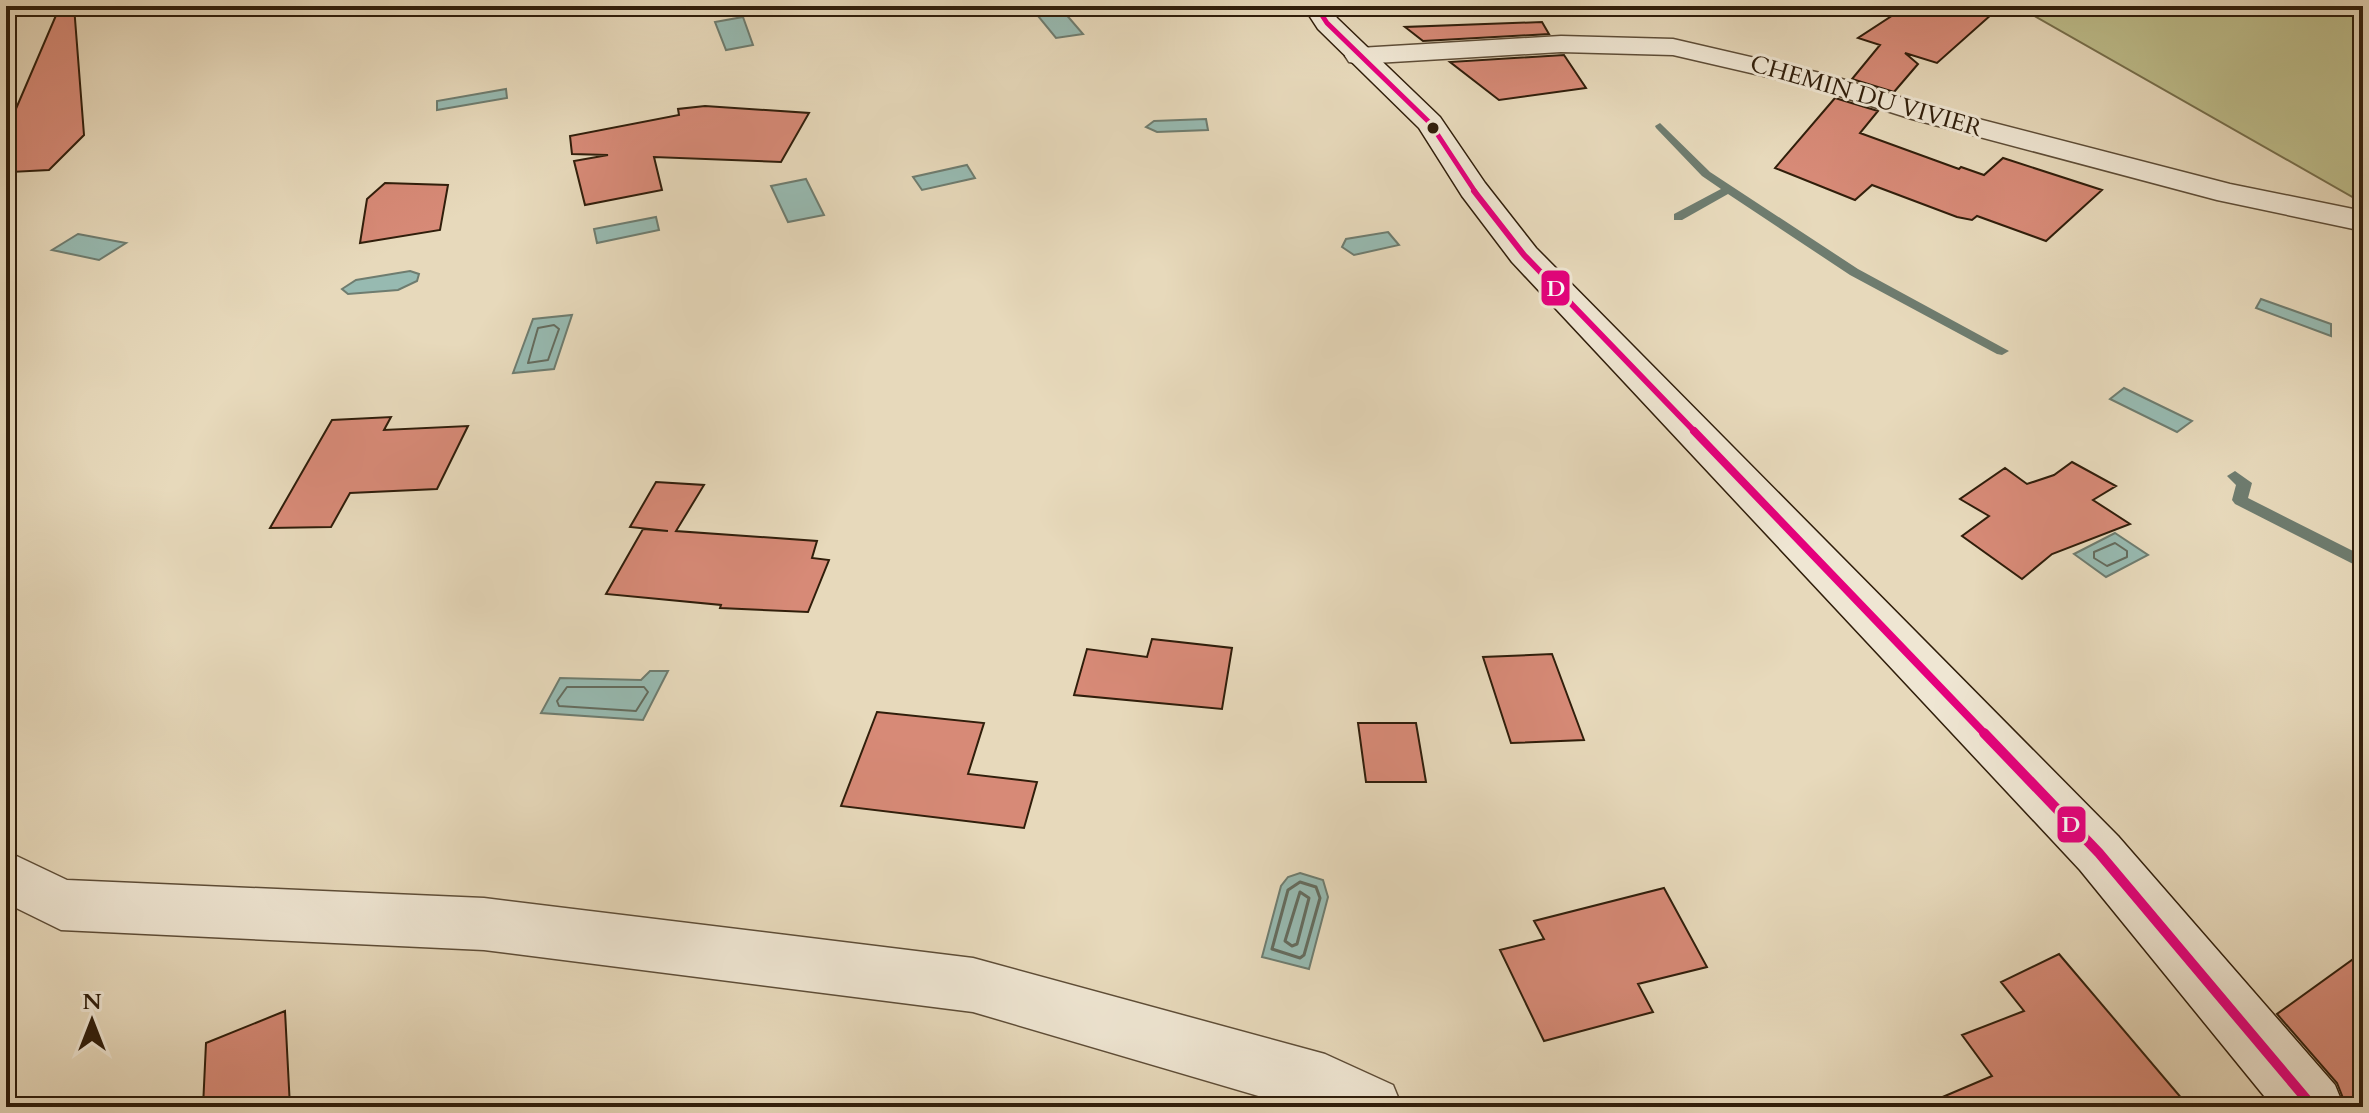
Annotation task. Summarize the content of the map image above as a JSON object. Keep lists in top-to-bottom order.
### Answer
{
  "streets": {
    "street": ["CHEMIN DU VIVIER"]
  },
  "lines": ["transit line D"],
  "north": "top"
}
